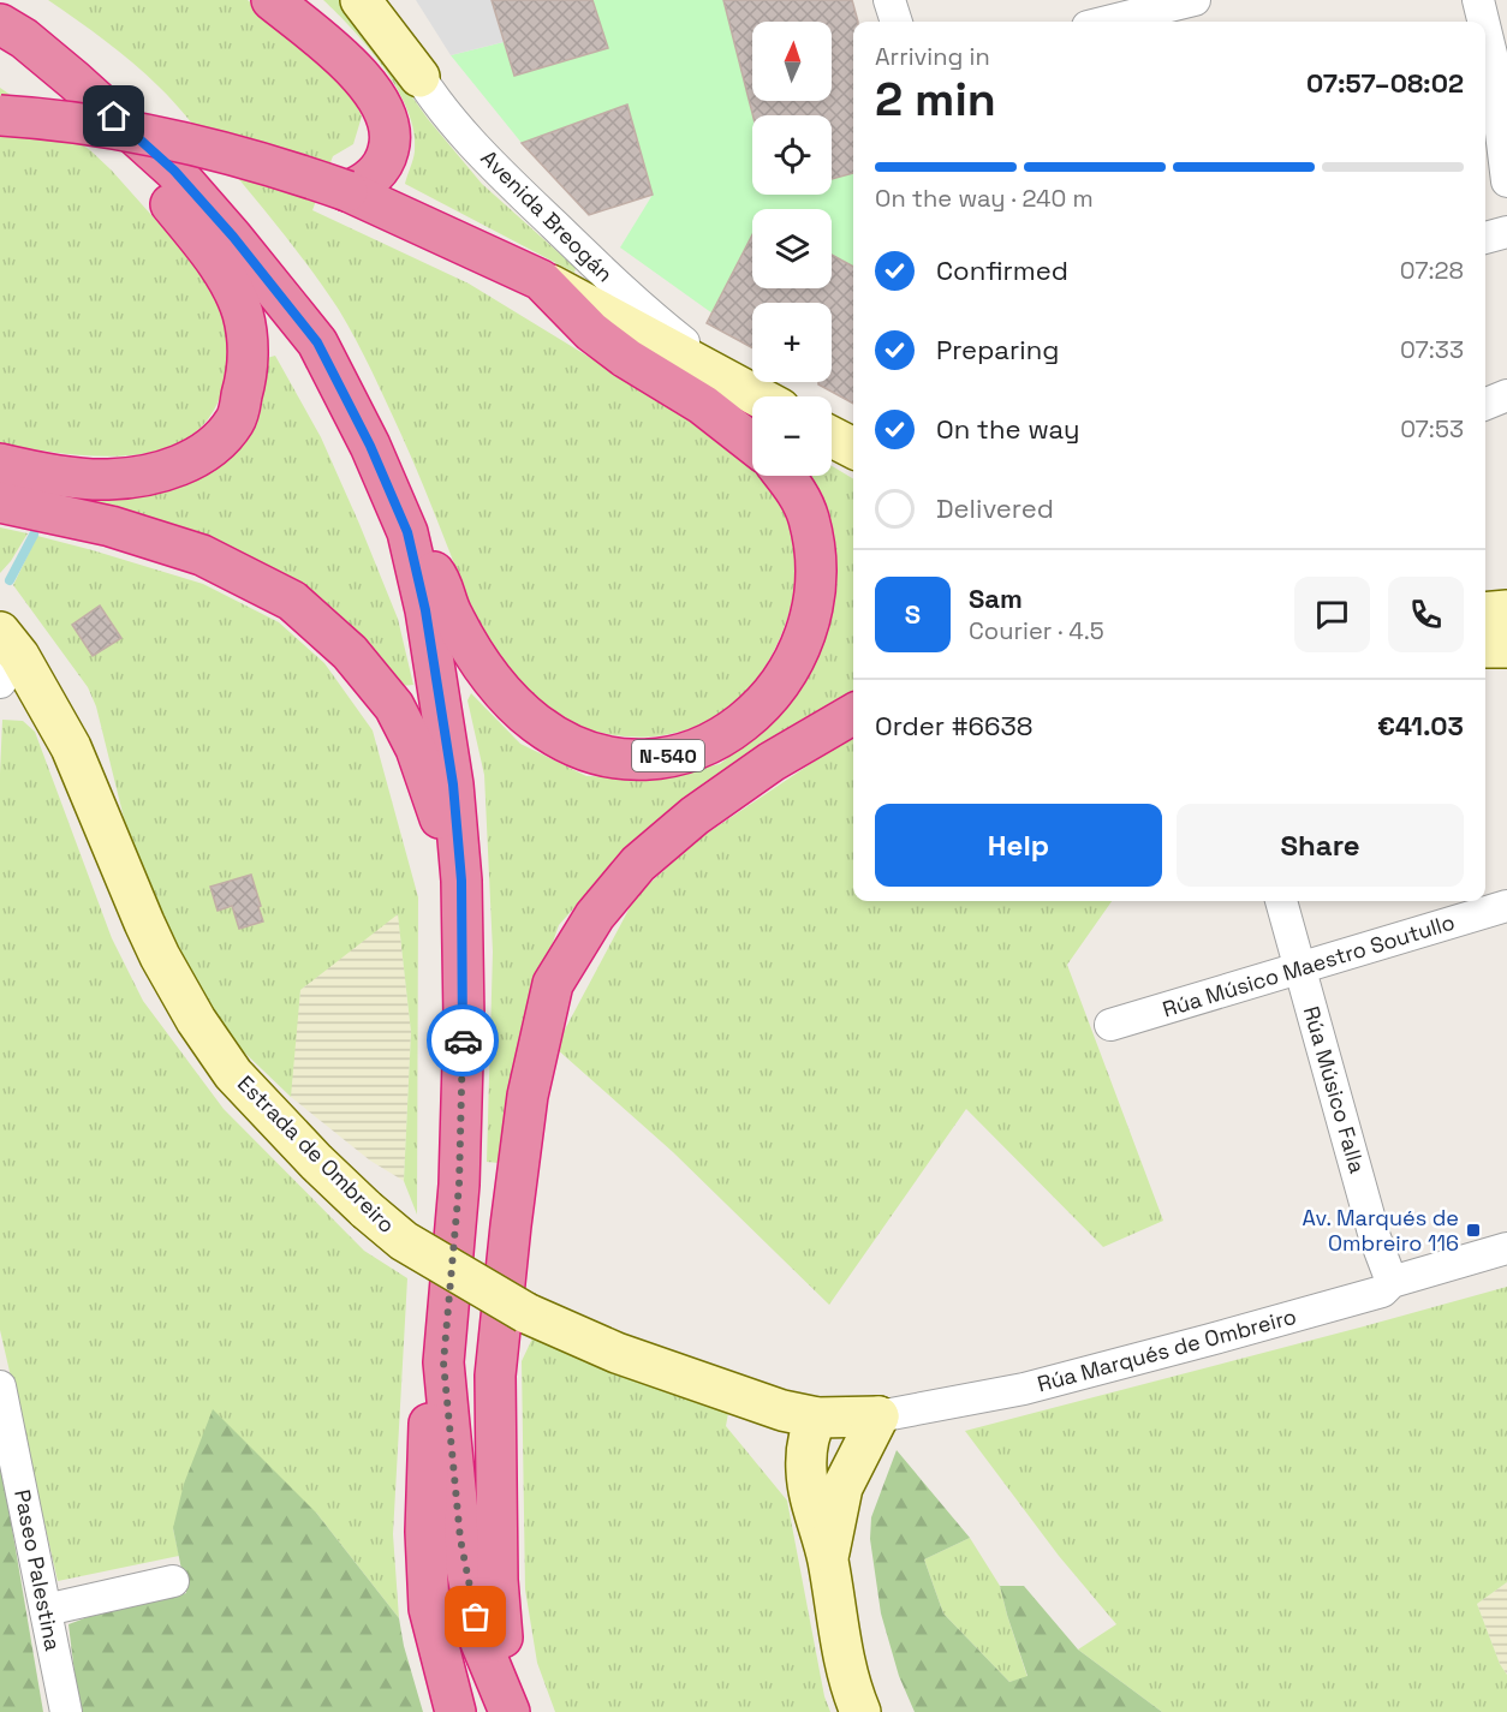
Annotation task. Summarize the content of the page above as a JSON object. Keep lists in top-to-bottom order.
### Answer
{
  "streets": {
    "highway": ["N-540"],
    "street": [
      "Avenida Breogán",
      "Rúa Músico Maestro Soutullo",
      "Rúa Músico Falla",
      "Estrada de Ombreiro",
      "Rúa Marqués de Ombreiro",
      "Paseo Palestina"
    ]
  },
  "crossings": [
    ["Rúa Músico Maestro Soutullo", "Rúa Músico Falla"],
    ["Rúa Músico Falla", "Rúa Marqués de Ombreiro"],
    ["Estrada de Ombreiro", "Rúa Marqués de Ombreiro"]
  ],
  "places": {
    "transit": ["Av. Marqués de Ombreiro 116"]
  },
  "north": "top",
  "page": {
    "map_buttons": ["+", "−"],
    "heading": ["2 min", "Arriving in", "07:57–08:02"],
    "panel": [
      "Sam",
      "Courier · 4.5",
      "Order #6638",
      "€41.03"
    ],
    "bar": "On the way · 240 m",
    "list": [
      ["Confirmed", "07:28"],
      ["Preparing", "07:33"],
      ["On the way", "07:53"],
      "Delivered"
    ],
    "round": "S",
    "buttons": ["Help", "Share"]
  }
}
